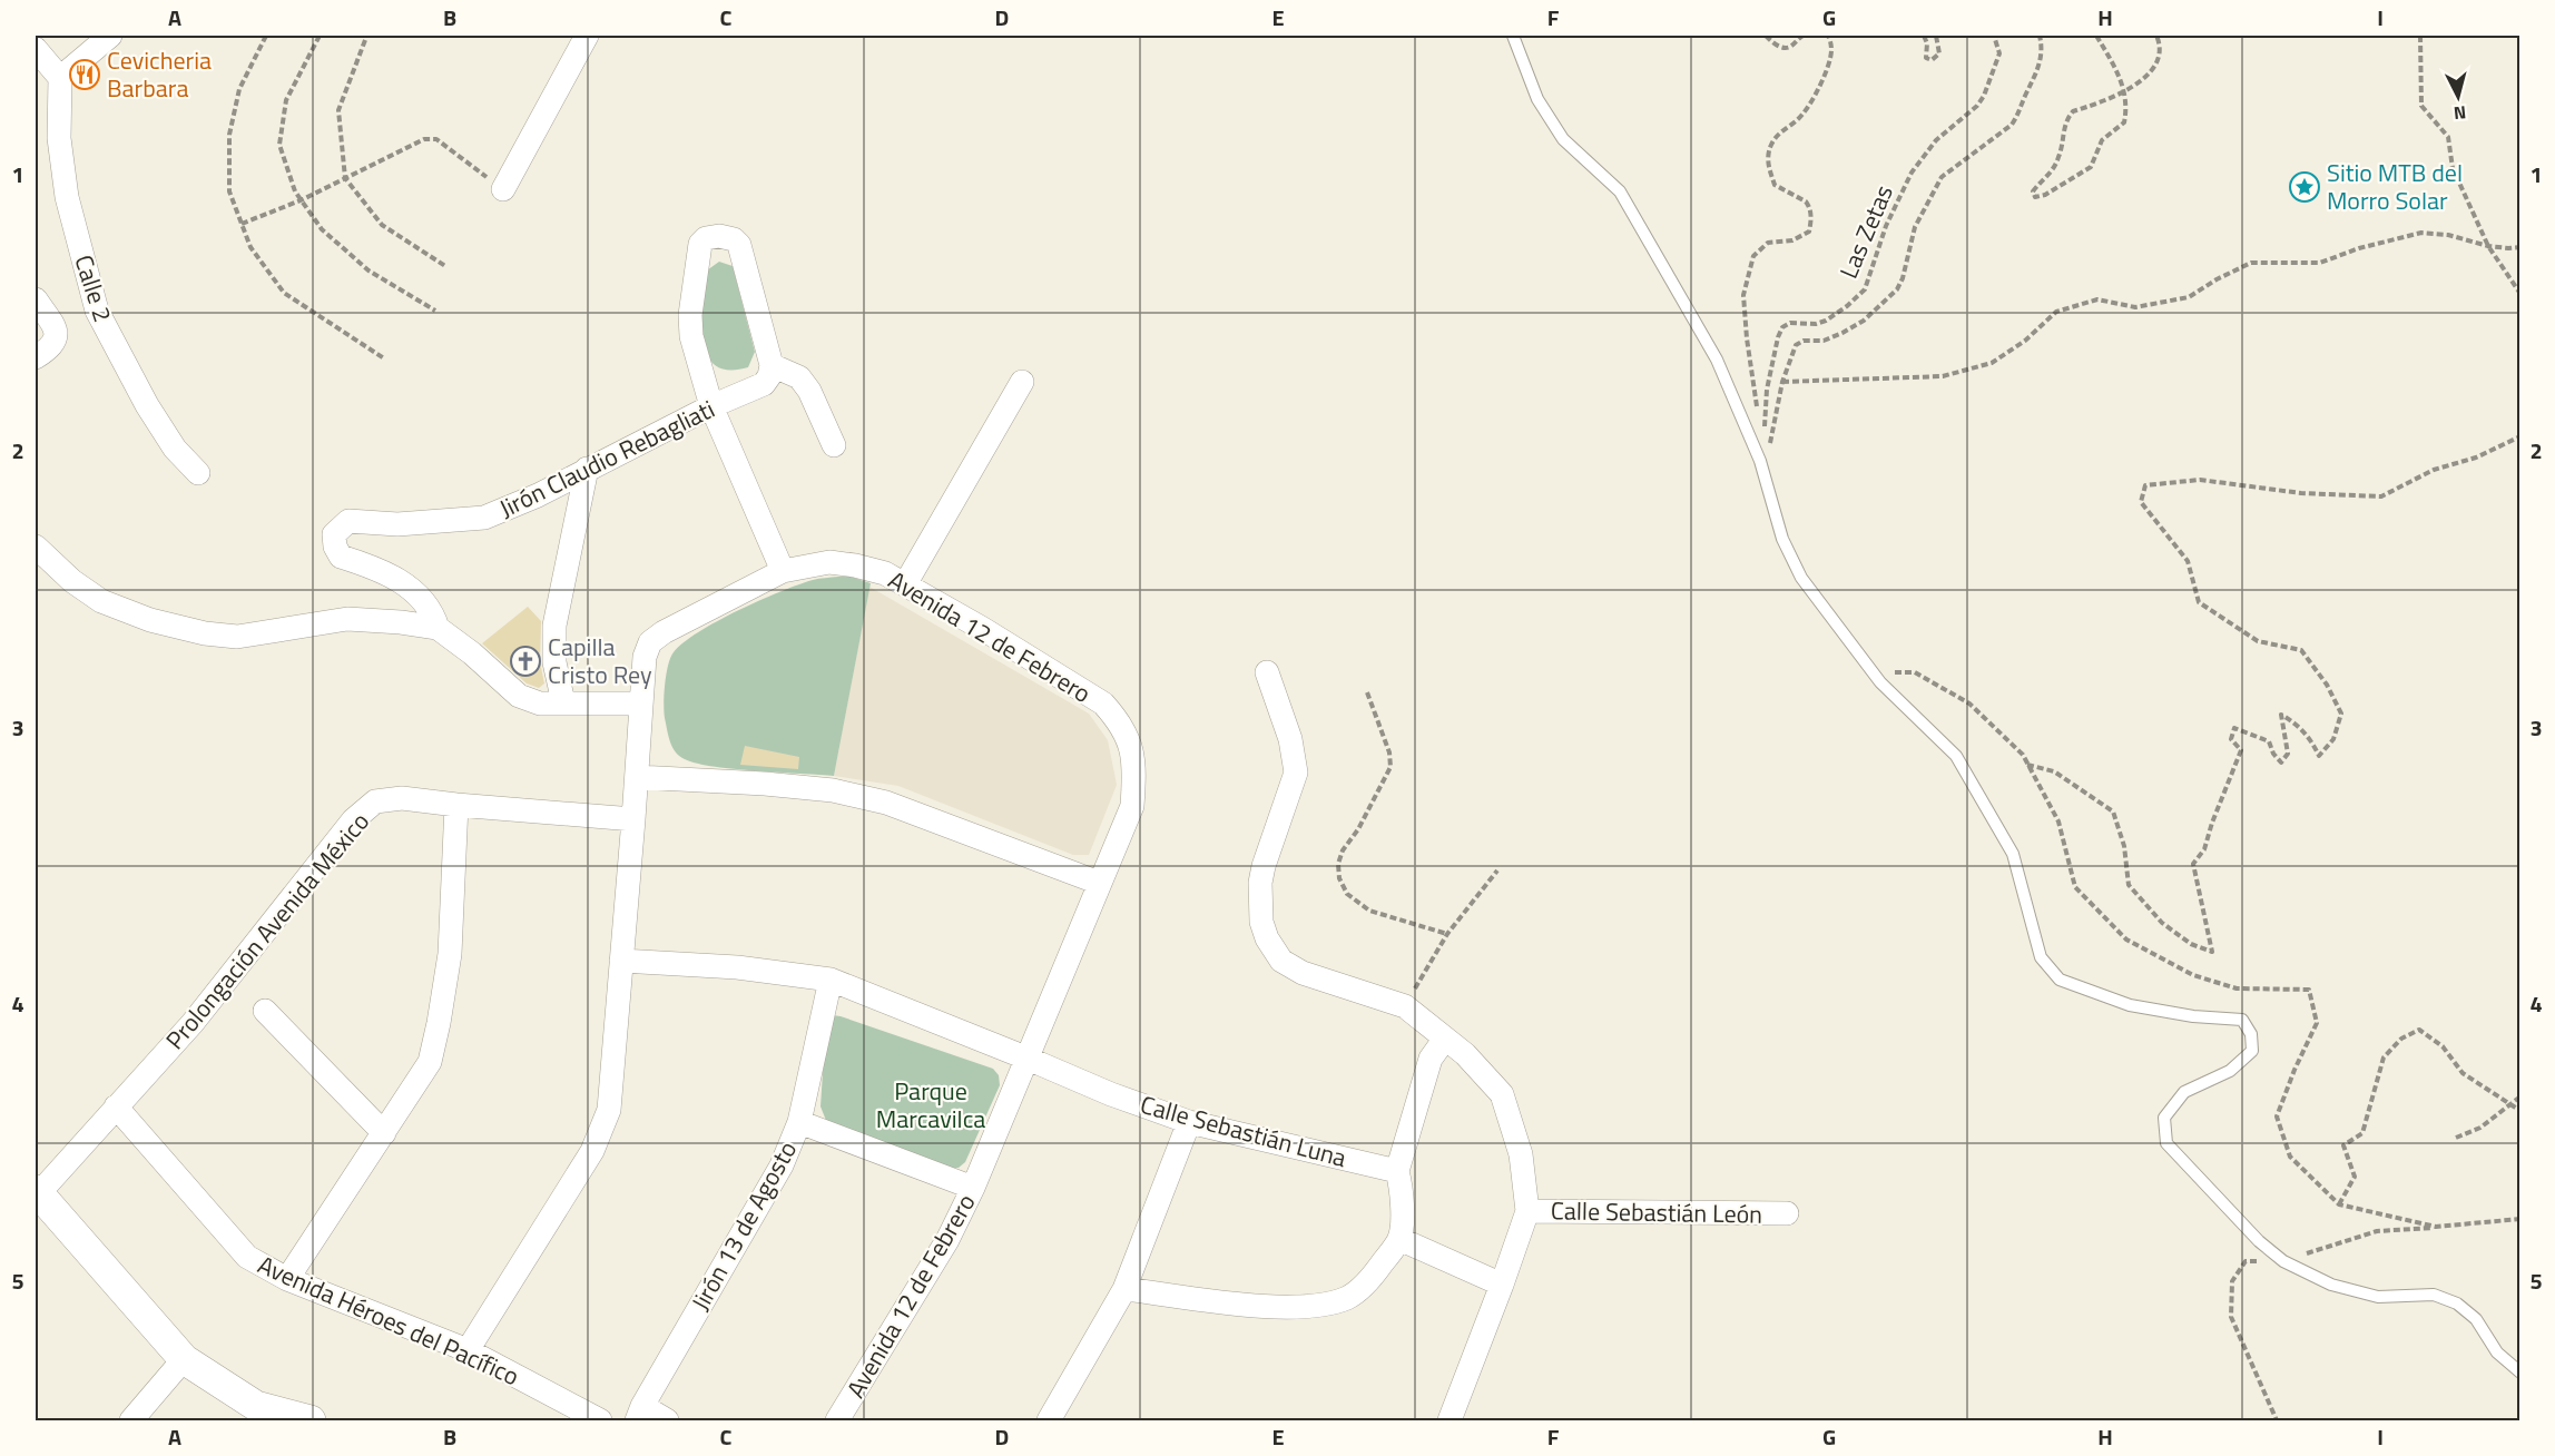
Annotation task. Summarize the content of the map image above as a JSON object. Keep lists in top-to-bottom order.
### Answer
{
  "streets": {
    "street": [
      "Calle 2",
      "Jirón Claudio Rebagliati",
      "Avenida 12 de Febrero",
      "Prolongación Avenida México",
      "Calle Sebastián Luna",
      "Calle Sebastián León",
      "Jirón 13 de Agosto",
      "Avenida Héroes del Pacífico"
    ],
    "path": ["Las Zetas"]
  },
  "crossings": [
    ["Avenida 12 de Febrero", "Prolongación Avenida México"],
    ["Avenida 12 de Febrero", "Calle Sebastián Luna"],
    ["Avenida 12 de Febrero", "Avenida Héroes del Pacífico"],
    ["Prolongación Avenida México", "Avenida Héroes del Pacífico"],
    ["Calle Sebastián Luna", "Jirón 13 de Agosto"]
  ],
  "parks": ["Parque Marcavilca"],
  "places": {
    "restaurant": ["Cevicheria Barbara"],
    "place": ["Sitio MTB del Morro Solar"],
    "church": ["Capilla Cristo Rey"]
  },
  "north": "bottom",
  "grid": {
    "columns": [
      "A",
      "B",
      "C",
      "D",
      "E",
      "F",
      "G",
      "H",
      "I"
    ],
    "rows": [
      "1",
      "2",
      "3",
      "4",
      "5"
    ]
  }
}
